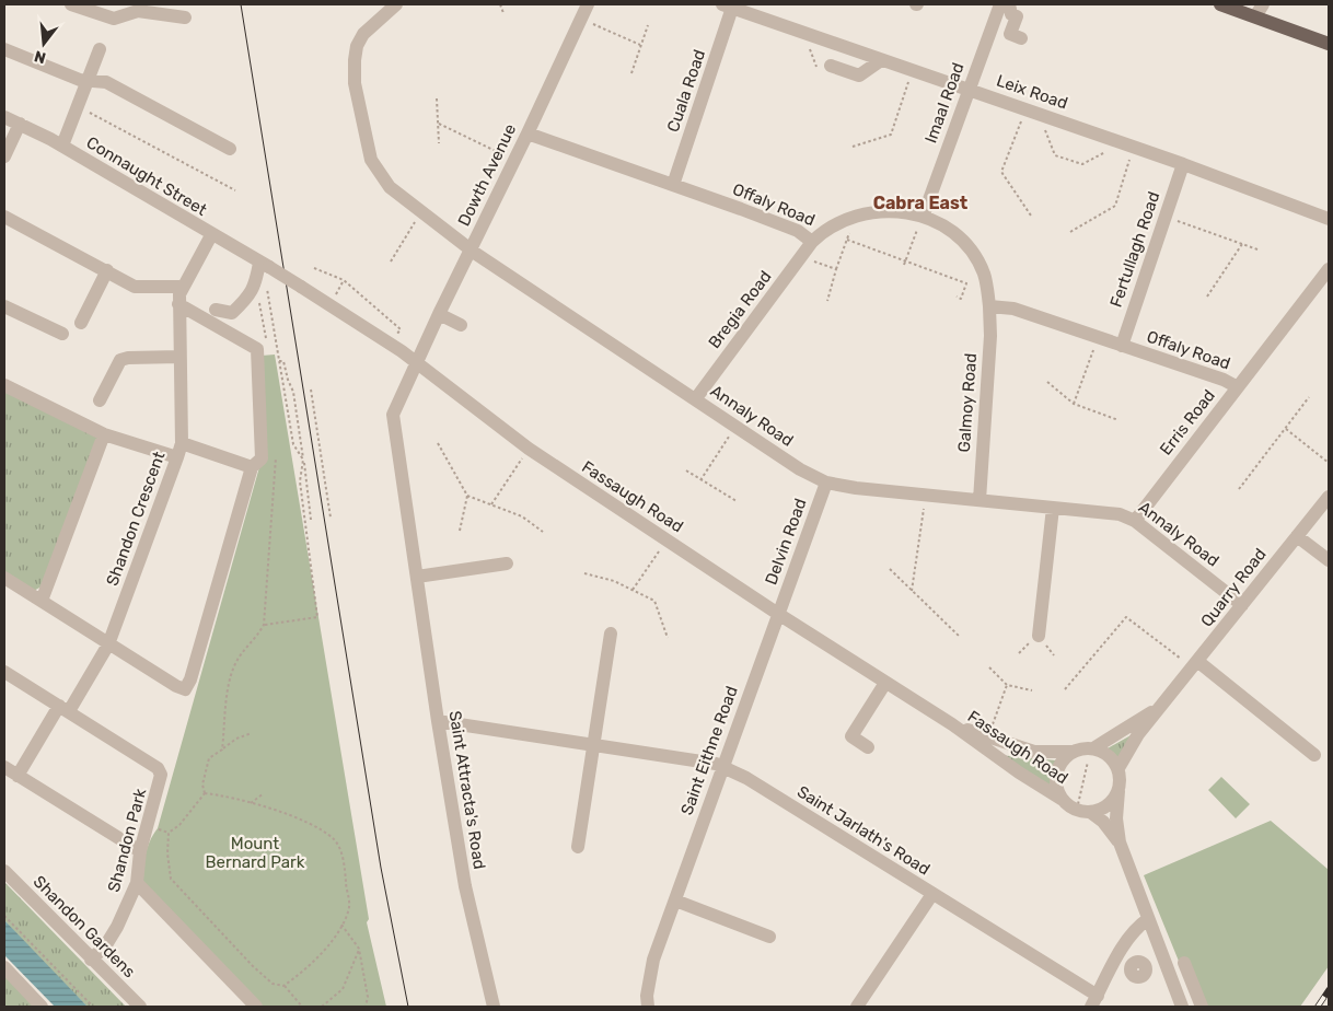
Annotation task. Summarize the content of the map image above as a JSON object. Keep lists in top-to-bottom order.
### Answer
{
  "streets": {
    "street": [
      "Cuala Road",
      "Leix Road",
      "Imaal Road",
      "Dowth Avenue",
      "Connaught Street",
      "Offaly Road",
      "Fertullagh Road",
      "Bregia Road",
      "Galmoy Road",
      "Annaly Road",
      "Erris Road",
      "Fassaugh Road",
      "Shandon Crescent",
      "Delvin Road",
      "Quarry Road",
      "Saint Eithne Road",
      "Saint Attracta's Road",
      "Saint Jarlath's Road",
      "Shandon Park",
      "Shandon Gardens"
    ]
  },
  "crossings": [
    ["Cuala Road", "Leix Road"],
    ["Cuala Road", "Offaly Road"],
    ["Leix Road", "Imaal Road"],
    ["Leix Road", "Fertullagh Road"],
    ["Imaal Road", "Offaly Road"],
    ["Dowth Avenue", "Offaly Road"],
    ["Dowth Avenue", "Annaly Road"],
    ["Dowth Avenue", "Fassaugh Road"],
    ["Dowth Avenue", "Saint Attracta's Road"],
    ["Connaught Street", "Fassaugh Road"],
    ["Connaught Street", "Shandon Crescent"],
    ["Offaly Road", "Fertullagh Road"],
    ["Offaly Road", "Bregia Road"],
    ["Offaly Road", "Galmoy Road"],
    ["Offaly Road", "Erris Road"],
    ["Bregia Road", "Annaly Road"],
    ["Galmoy Road", "Annaly Road"],
    ["Annaly Road", "Erris Road"],
    ["Annaly Road", "Delvin Road"],
    ["Annaly Road", "Quarry Road"],
    ["Fassaugh Road", "Delvin Road"],
    ["Fassaugh Road", "Quarry Road"],
    ["Fassaugh Road", "Saint Eithne Road"],
    ["Fassaugh Road", "Saint Attracta's Road"],
    ["Shandon Crescent", "Shandon Park"],
    ["Delvin Road", "Saint Eithne Road"],
    ["Saint Eithne Road", "Saint Jarlath's Road"],
    ["Saint Attracta's Road", "Saint Jarlath's Road"],
    ["Shandon Park", "Shandon Gardens"]
  ],
  "districts": ["Cabra East"],
  "parks": ["Mount Bernard Park"],
  "north": "bottom"
}
